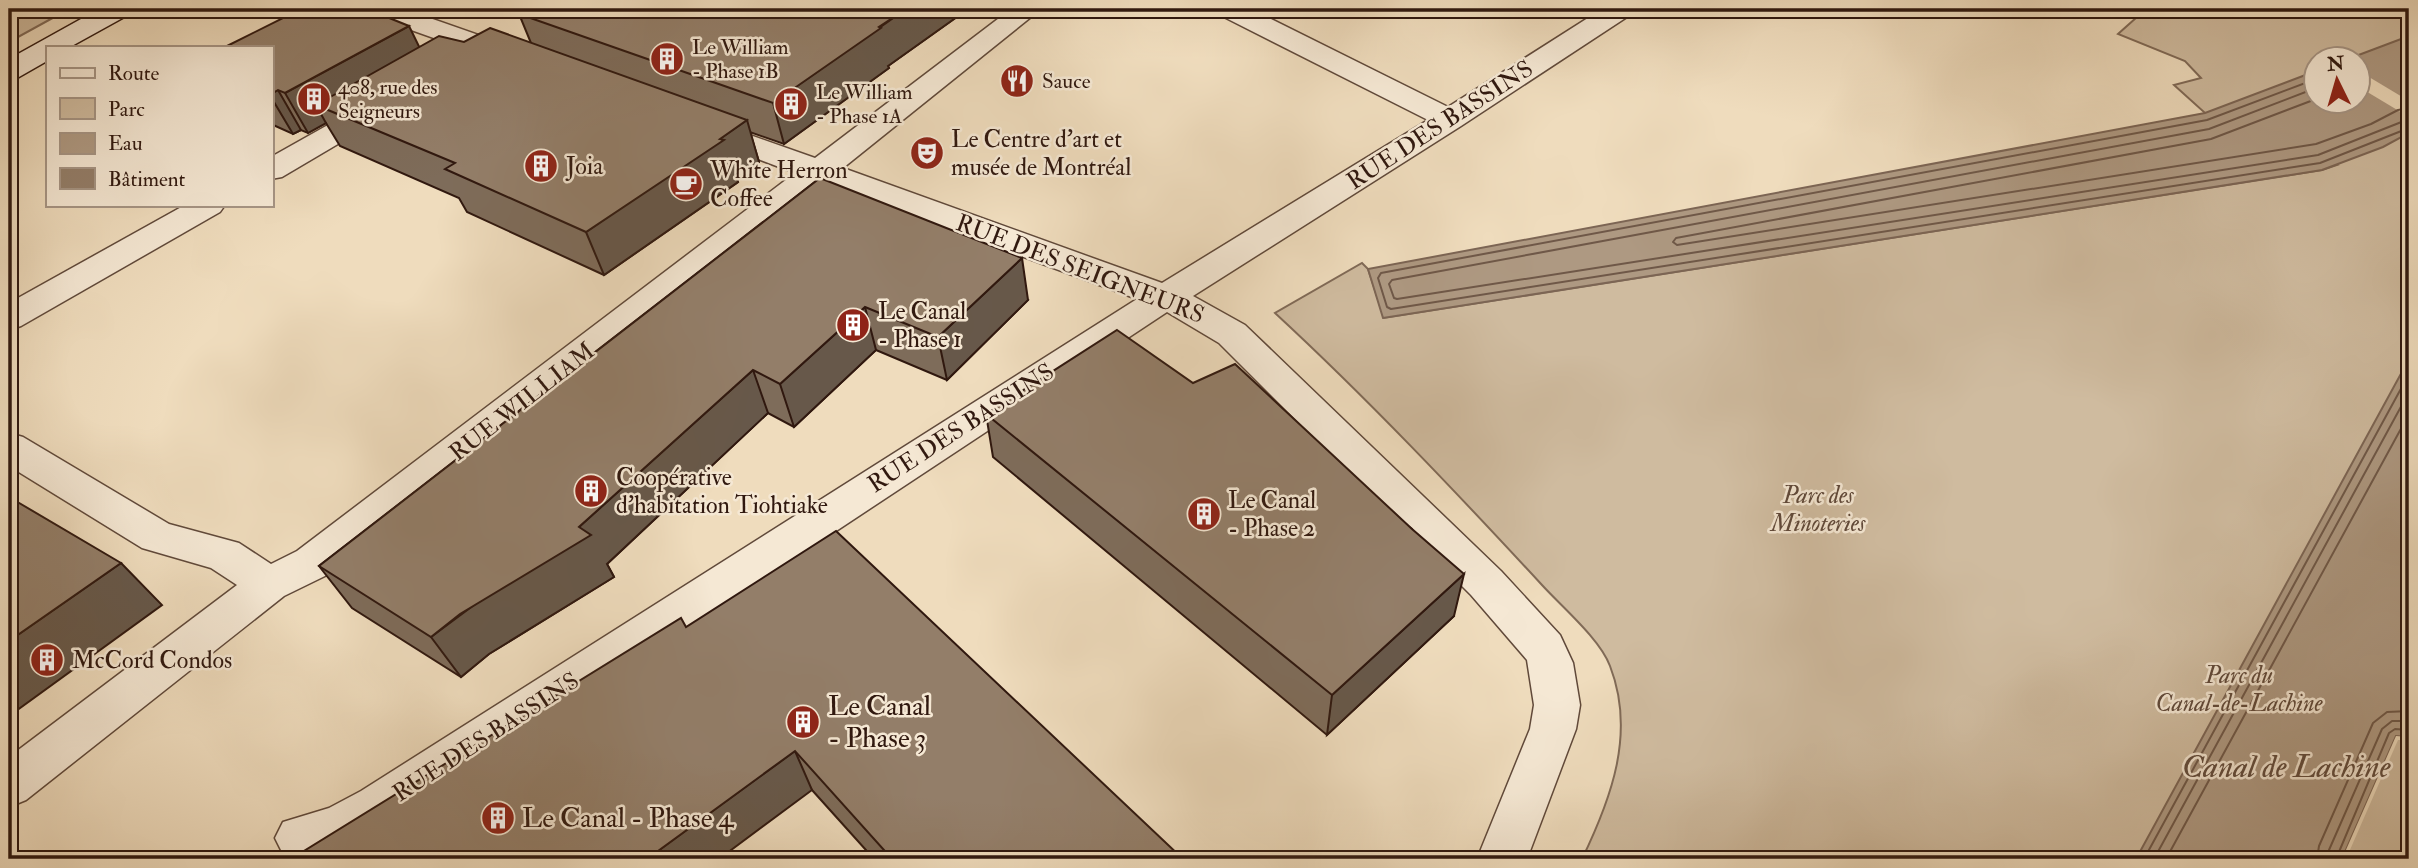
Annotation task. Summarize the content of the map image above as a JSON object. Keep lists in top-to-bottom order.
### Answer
{
  "streets": {
    "street": ["RUE DES BASSINS", "RUE DES SEIGNEURS", "RUE WILLIAM"]
  },
  "crossings": [
    ["RUE DES BASSINS", "RUE DES SEIGNEURS"],
    ["RUE DES SEIGNEURS", "RUE WILLIAM"]
  ],
  "water": ["Canal de Lachine"],
  "parks": ["Parc des Minoteries", "Parc du Canal-de-Lachine"],
  "places": {
    "building": [
      "Le William - Phase 1B",
      "408, rue des Seigneurs",
      "Le William - Phase 1A",
      "Joia",
      "Le Canal - Phase 1",
      "Coopérative d'habitation Tiohtiake",
      "Le Canal - Phase 2",
      "McCord Condos",
      "Le Canal - Phase 3",
      "Le Canal - Phase 4"
    ],
    "restaurant": ["Sauce"],
    "theatre": ["Le Centre d'art et musée de Montréal"],
    "cafe": ["White Herron Coffee"]
  },
  "legend": [
    "Route",
    "Parc",
    "Eau",
    "Bâtiment"
  ],
  "north": "top"
}
